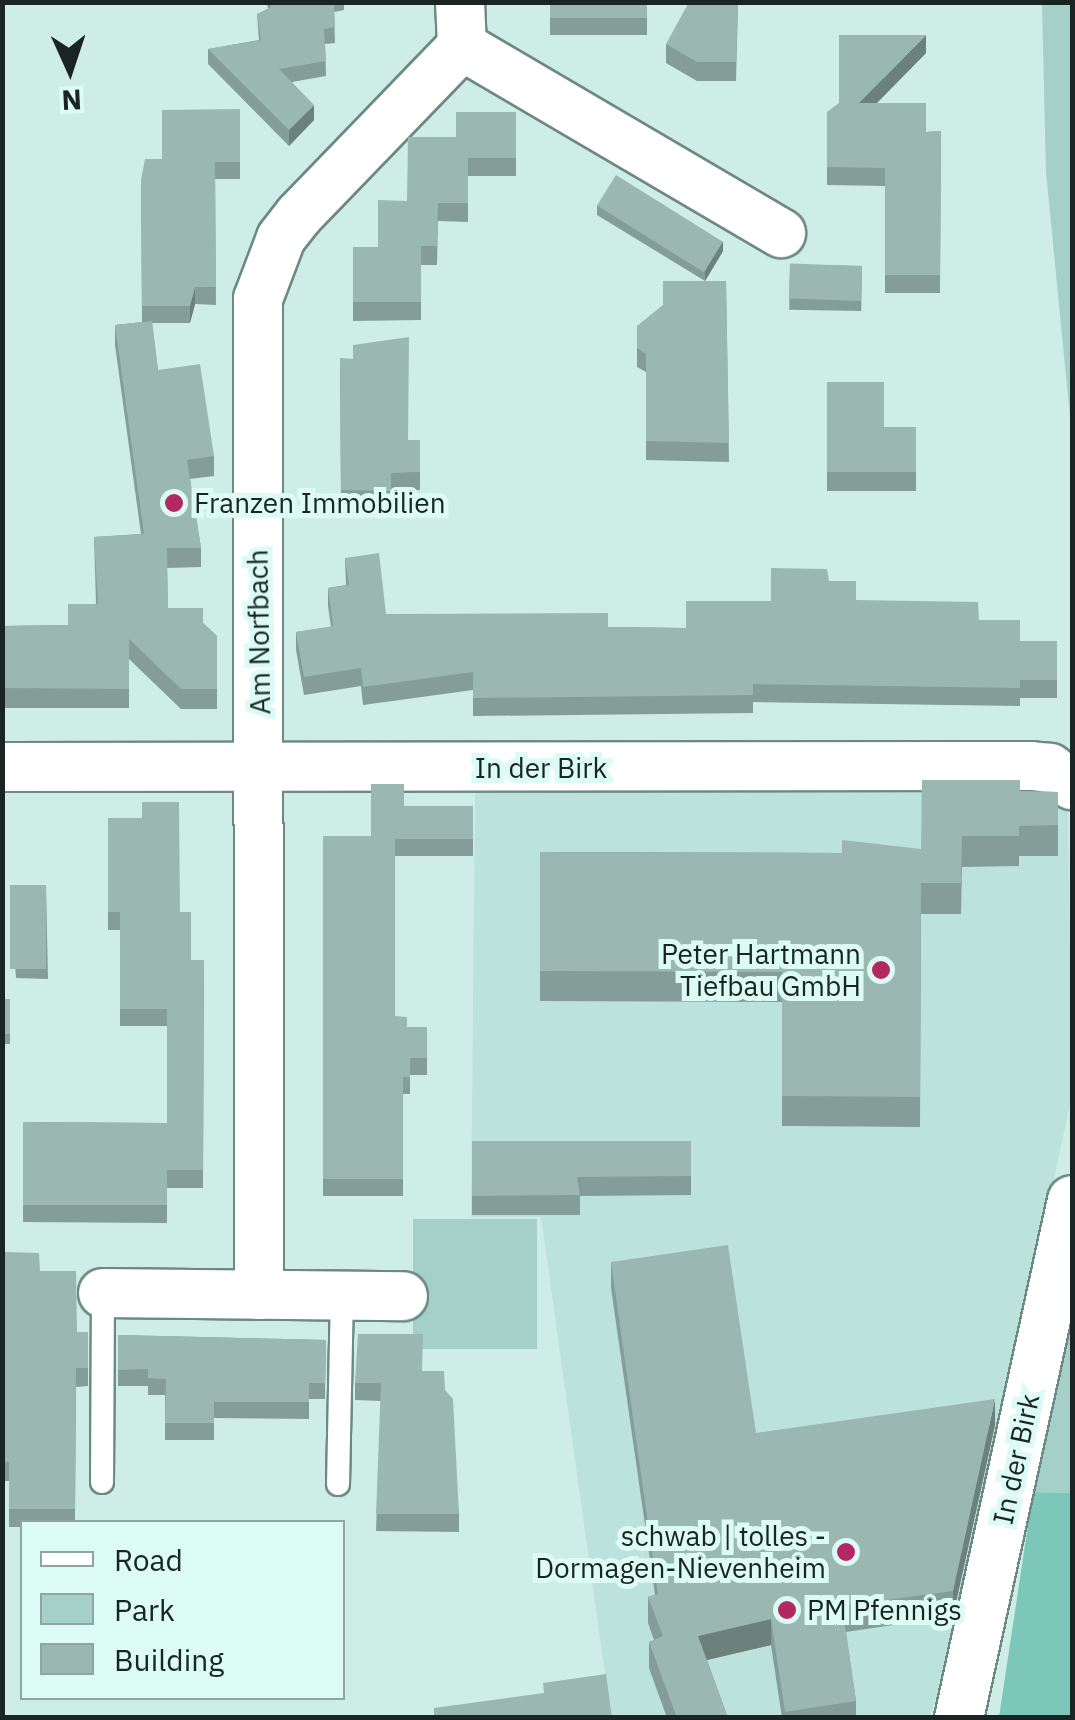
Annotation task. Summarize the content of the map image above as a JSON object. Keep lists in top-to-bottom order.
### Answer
{
  "streets": {
    "street": ["Am Norfbach", "In der Birk"]
  },
  "crossings": [
    ["Am Norfbach", "In der Birk"]
  ],
  "places": [
    "Franzen Immobilien",
    "Peter Hartmann Tiefbau GmbH",
    "schwab | tolles - Dormagen-Nievenheim",
    "PM Pfennigs"
  ],
  "legend": ["Road", "Park", "Building"],
  "north": "bottom"
}
